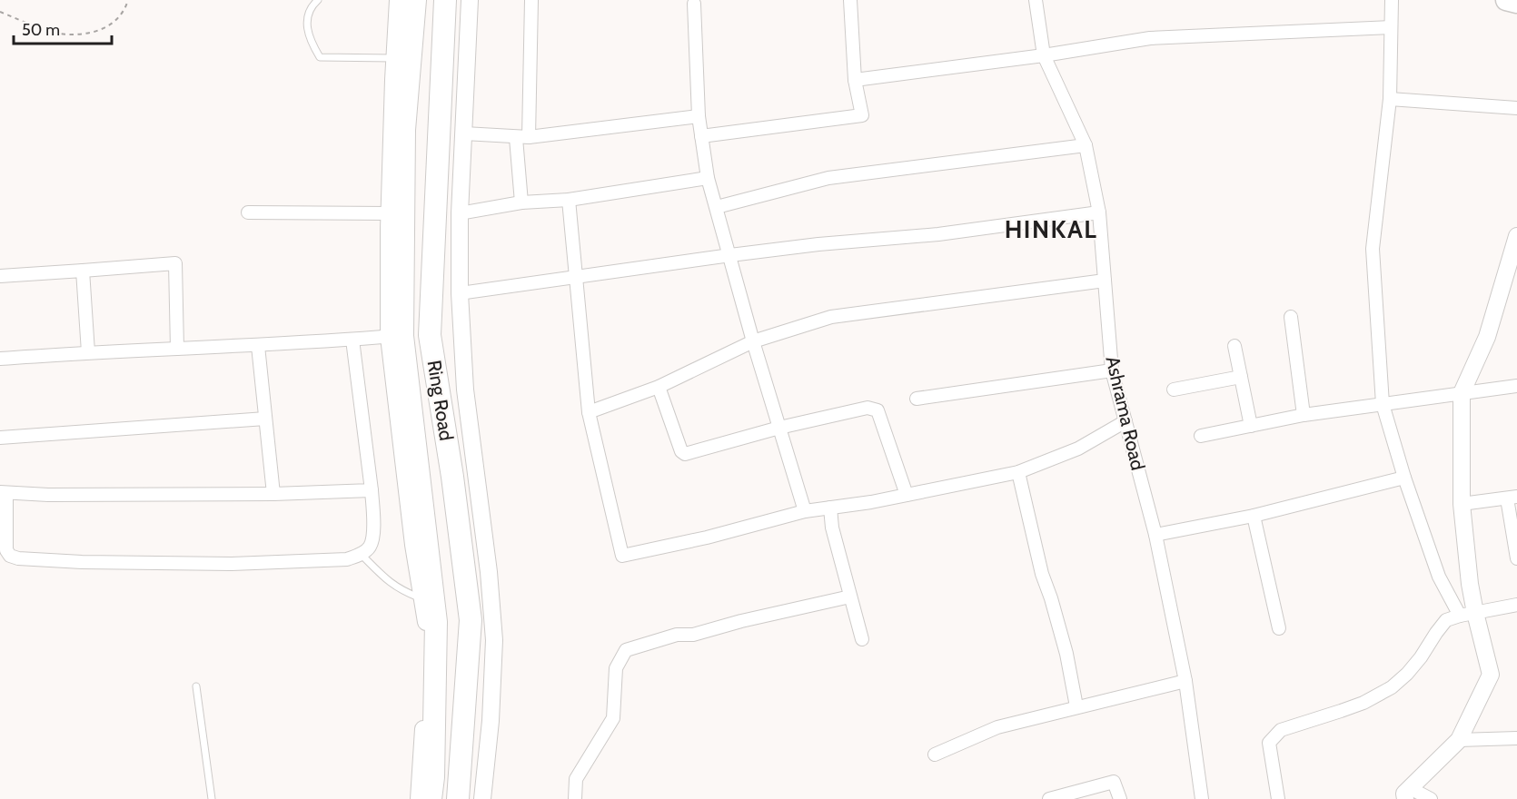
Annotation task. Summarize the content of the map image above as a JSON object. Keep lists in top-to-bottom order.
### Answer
{
  "streets": {
    "highway": ["Ring Road"],
    "street": ["Ashrama Road"]
  },
  "districts": ["HINKAL"],
  "scale_bar": "50 m"
}
